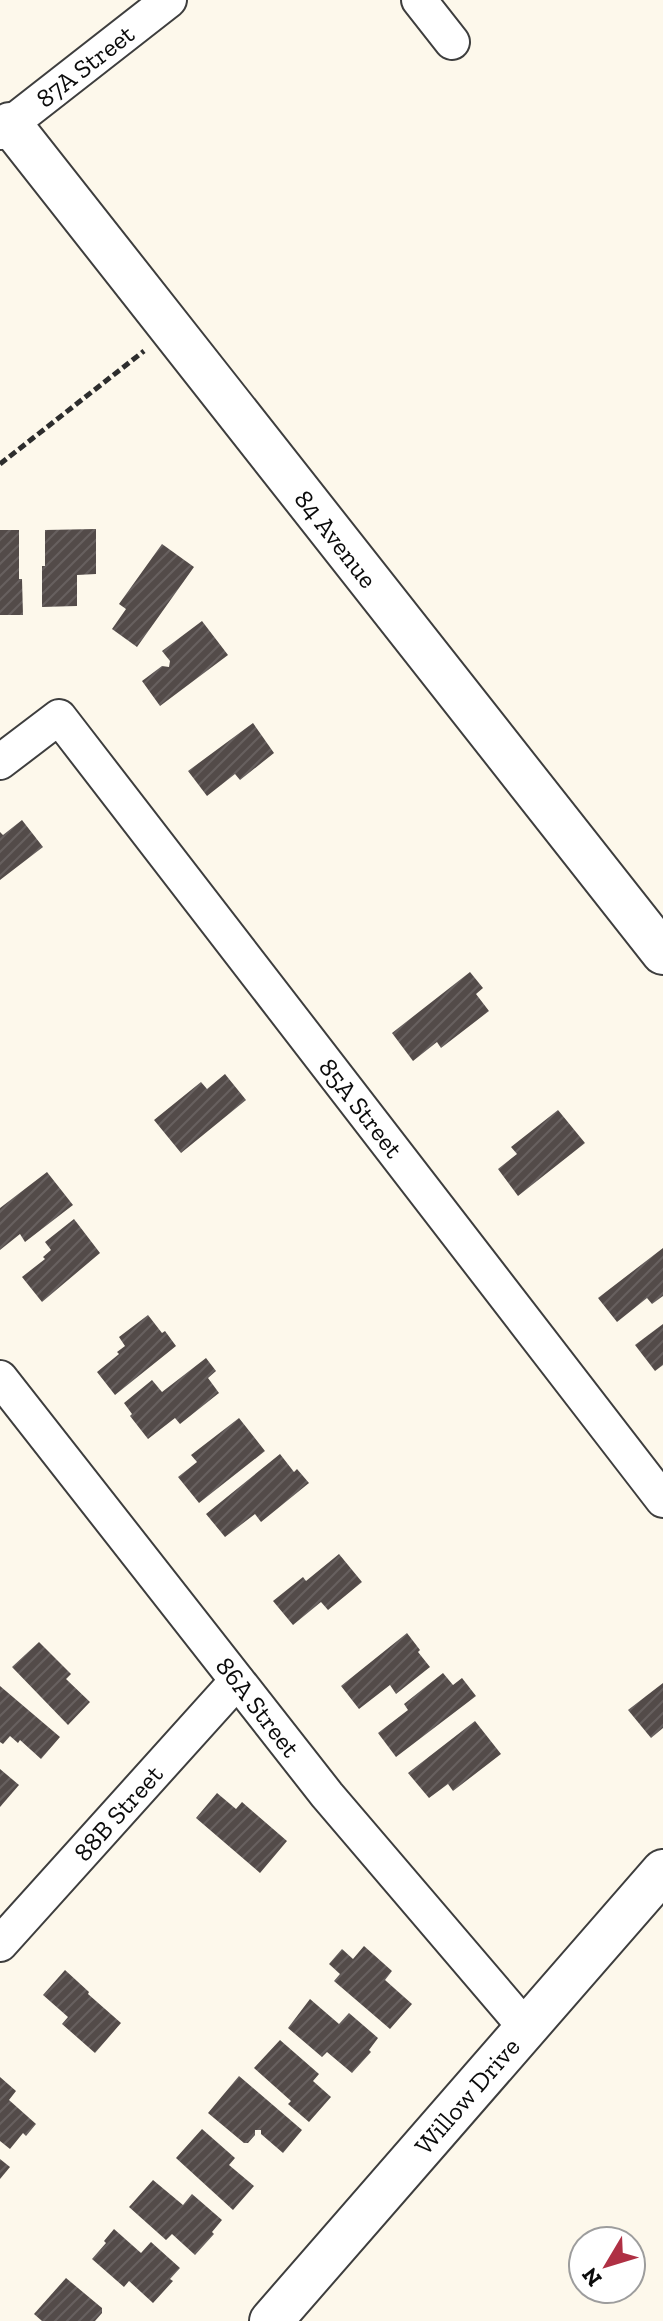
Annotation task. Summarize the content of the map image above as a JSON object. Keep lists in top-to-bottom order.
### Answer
{
  "streets": {
    "street": [
      "87A Street",
      "84 Avenue",
      "85A Street",
      "86A Street",
      "88B Street",
      "Willow Drive"
    ]
  },
  "crossings": [
    ["87A Street", "84 Avenue"],
    ["86A Street", "88B Street"],
    ["86A Street", "Willow Drive"]
  ],
  "north": "bottom left"
}
